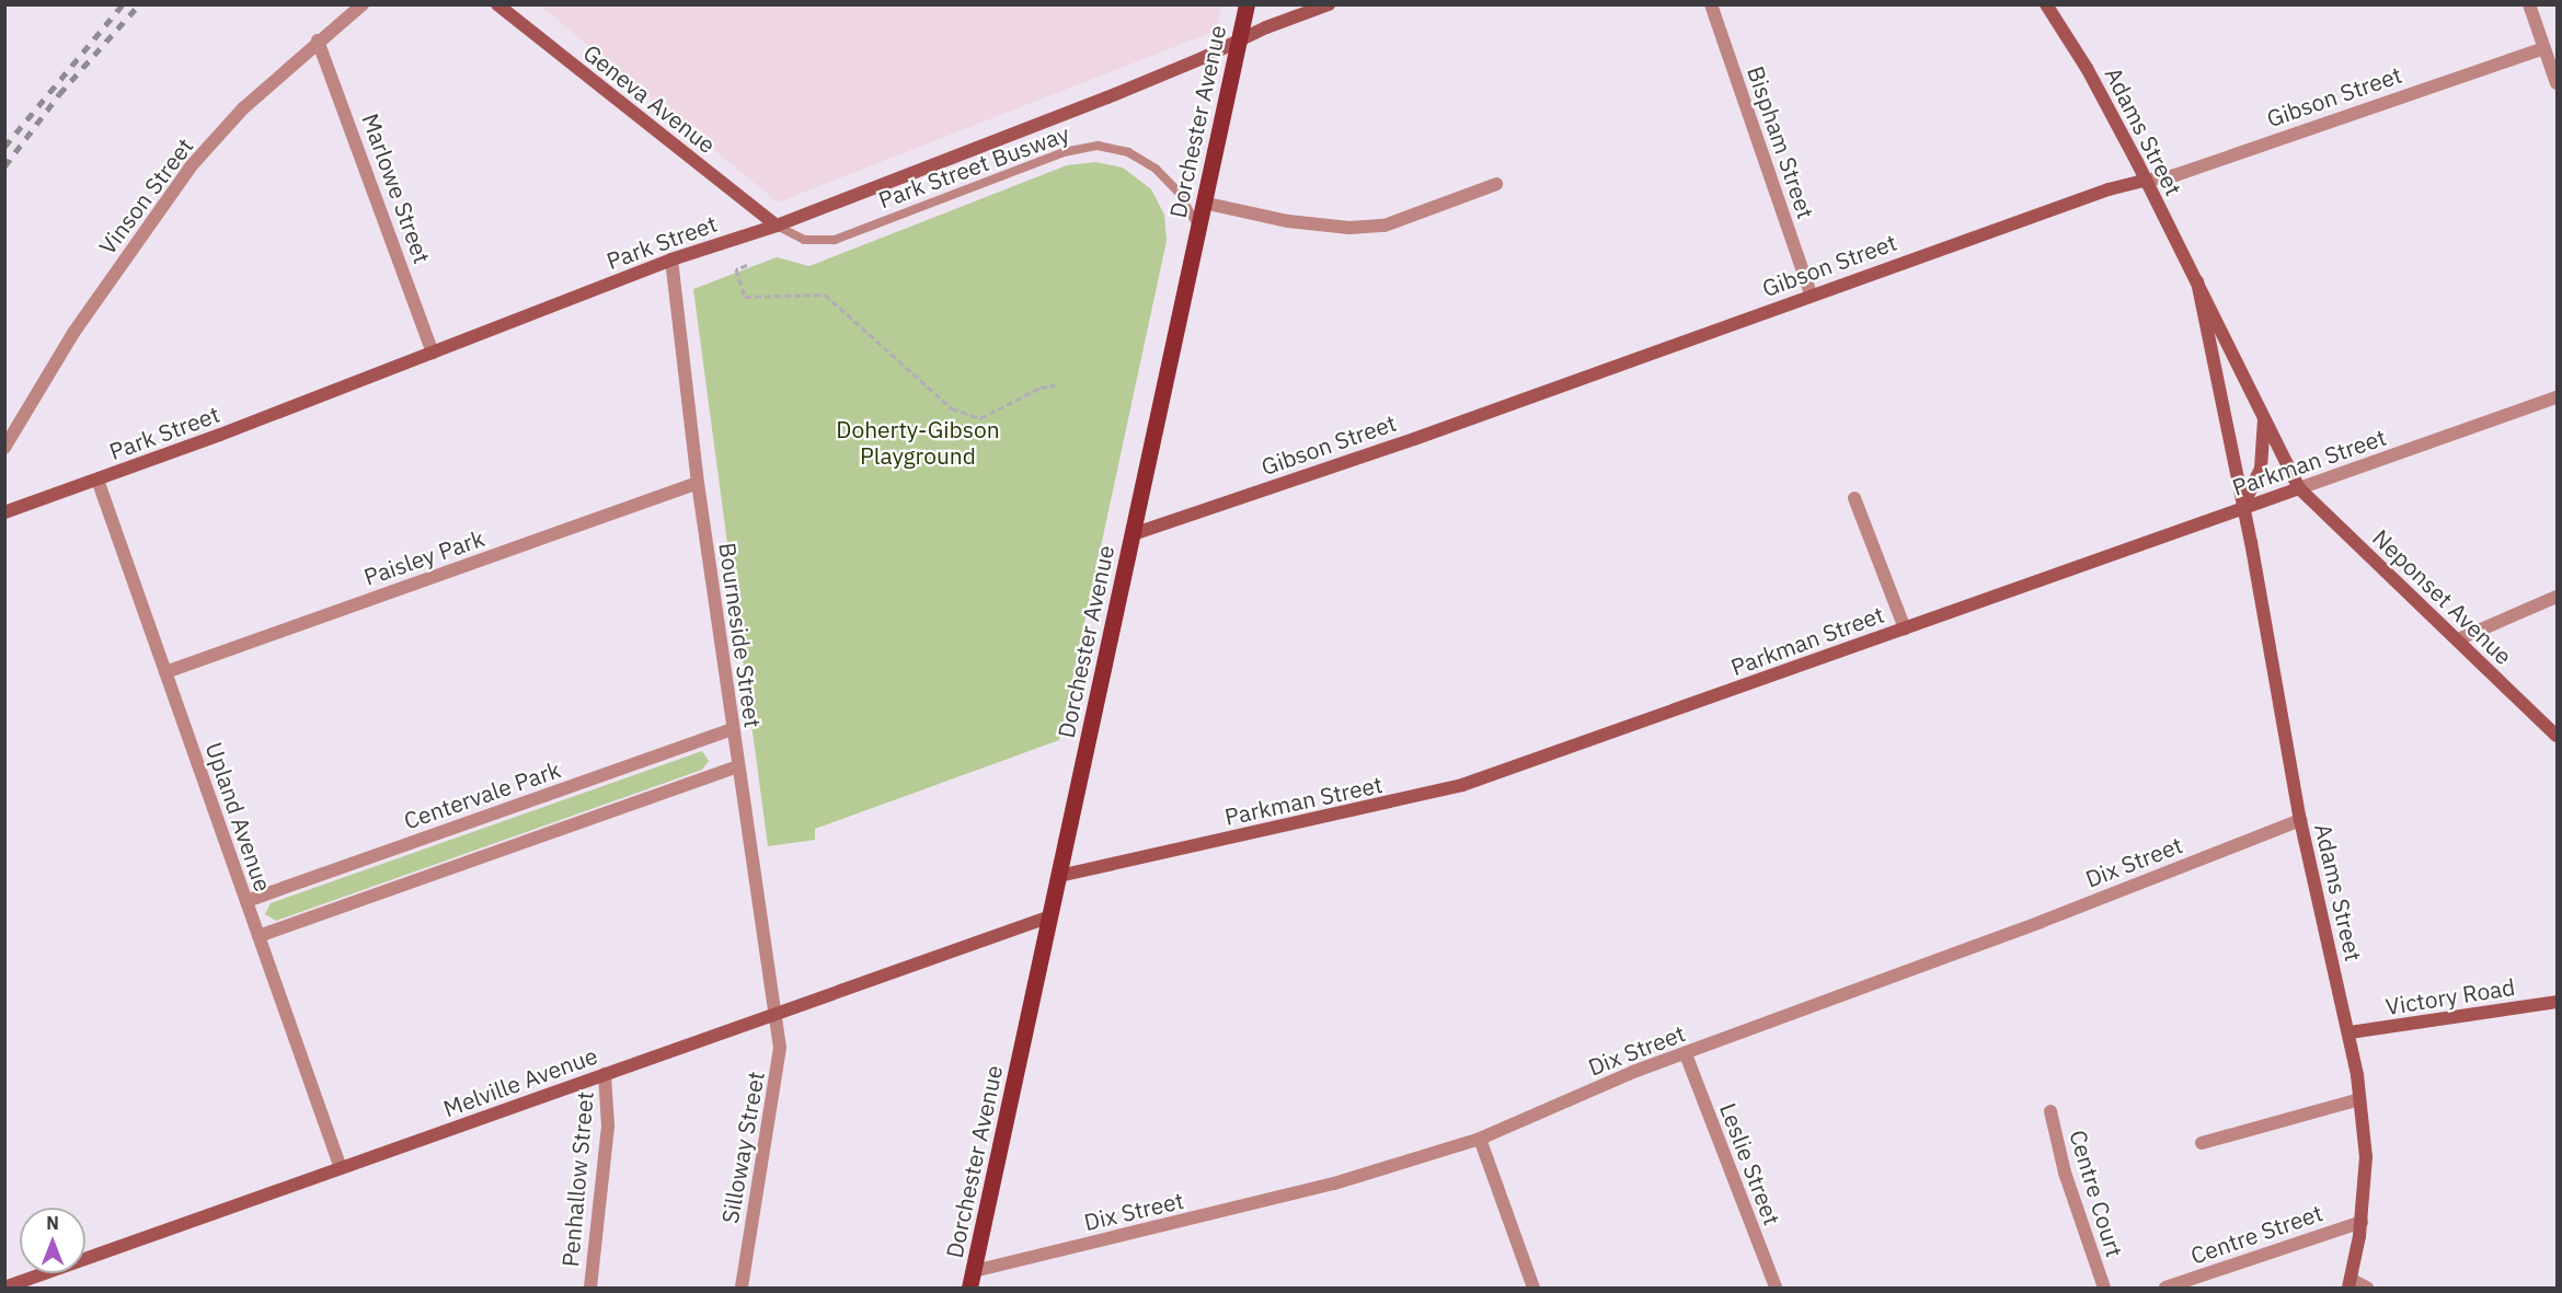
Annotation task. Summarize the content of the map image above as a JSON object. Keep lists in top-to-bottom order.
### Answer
{
  "streets": {
    "main road": ["Dorchester Avenue"],
    "street": [
      "Gibson Street",
      "Geneva Avenue",
      "Adams Street",
      "Bispham Street",
      "Marlowe Street",
      "Vinson Street",
      "Park Street",
      "Parkman Street",
      "Paisley Park",
      "Neponset Avenue",
      "Bourneside Street",
      "Centervale Park",
      "Upland Avenue",
      "Dix Street",
      "Victory Road",
      "Melville Avenue",
      "Silloway Street",
      "Leslie Street",
      "Penhallow Street",
      "Centre Court",
      "Centre Street"
    ],
    "lane": ["Park Street Busway"]
  },
  "crossings": [
    ["Gibson Street", "Dorchester Avenue"],
    ["Gibson Street", "Adams Street"],
    ["Gibson Street", "Bispham Street"],
    ["Geneva Avenue", "Park Street Busway"],
    ["Geneva Avenue", "Park Street"],
    ["Dorchester Avenue", "Park Street Busway"],
    ["Dorchester Avenue", "Park Street"],
    ["Dorchester Avenue", "Parkman Street"],
    ["Dorchester Avenue", "Dix Street"],
    ["Dorchester Avenue", "Melville Avenue"],
    ["Adams Street", "Parkman Street"],
    ["Adams Street", "Neponset Avenue"],
    ["Adams Street", "Dix Street"],
    ["Adams Street", "Victory Road"],
    ["Adams Street", "Centre Street"],
    ["Park Street Busway", "Park Street"],
    ["Marlowe Street", "Vinson Street"],
    ["Marlowe Street", "Park Street"],
    ["Park Street", "Bourneside Street"],
    ["Park Street", "Upland Avenue"],
    ["Parkman Street", "Neponset Avenue"],
    ["Paisley Park", "Bourneside Street"],
    ["Paisley Park", "Upland Avenue"],
    ["Bourneside Street", "Centervale Park"],
    ["Bourneside Street", "Melville Avenue"],
    ["Bourneside Street", "Silloway Street"],
    ["Centervale Park", "Upland Avenue"],
    ["Upland Avenue", "Melville Avenue"],
    ["Dix Street", "Leslie Street"],
    ["Melville Avenue", "Silloway Street"],
    ["Melville Avenue", "Penhallow Street"]
  ],
  "parks": ["Doherty-Gibson Playground"],
  "north": "top"
}
